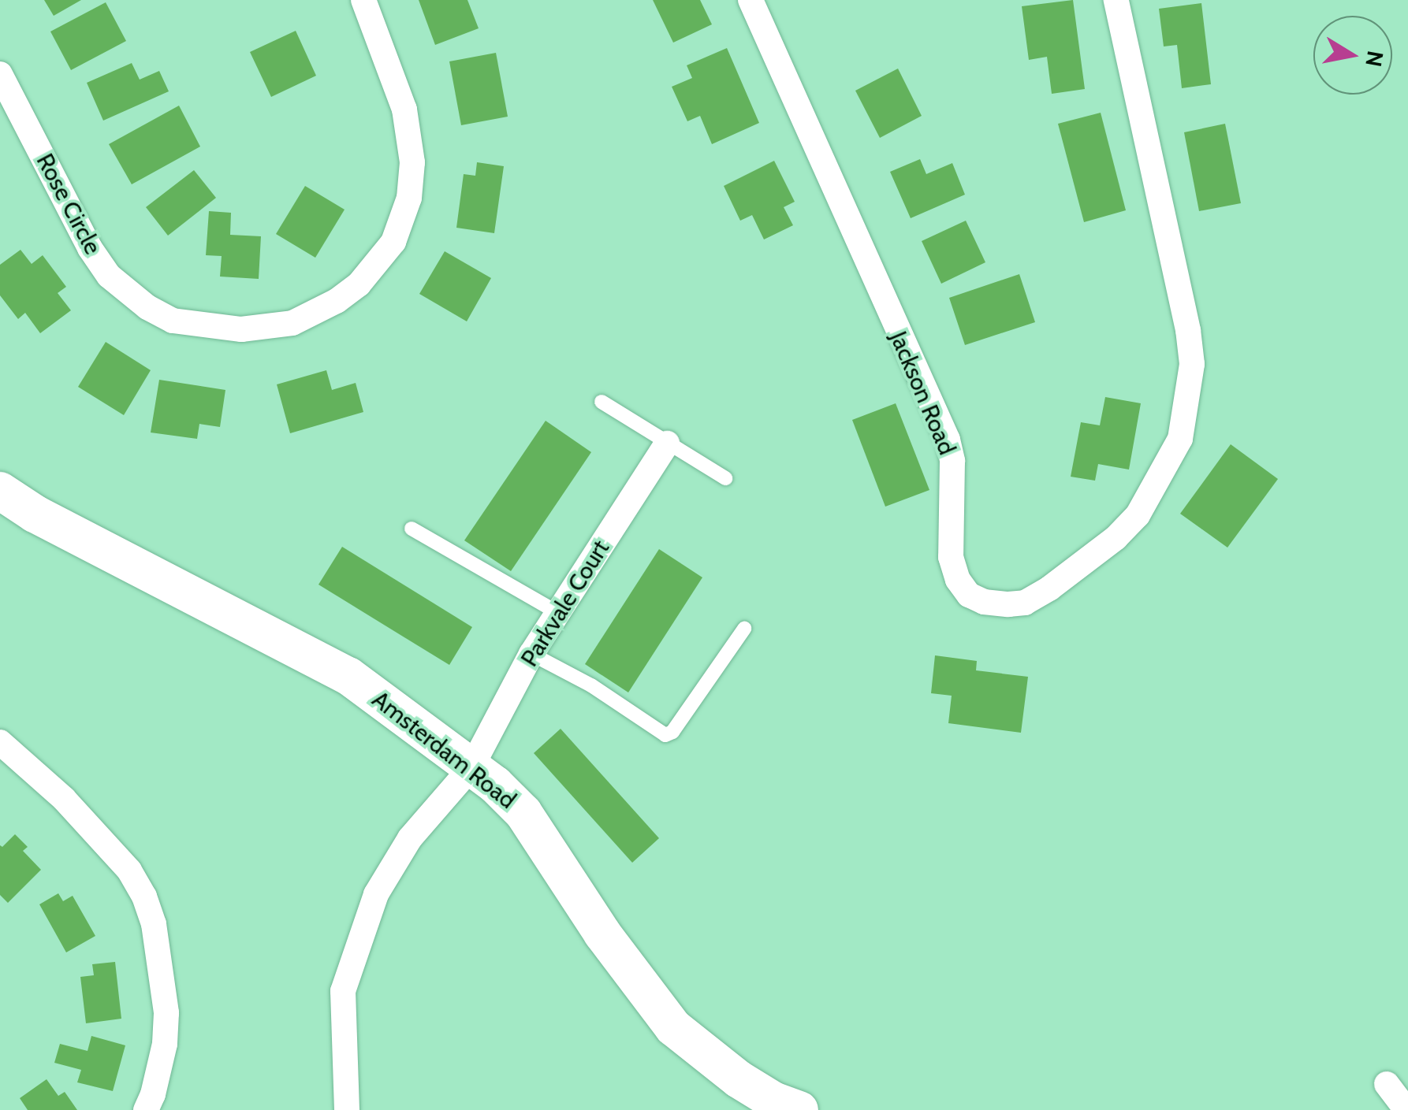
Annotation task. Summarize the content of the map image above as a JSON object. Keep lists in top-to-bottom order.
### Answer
{
  "streets": {
    "street": [
      "Rose Circle",
      "Jackson Road",
      "Parkvale Court",
      "Amsterdam Road"
    ]
  },
  "crossings": [
    ["Parkvale Court", "Amsterdam Road"]
  ],
  "north": "right"
}
